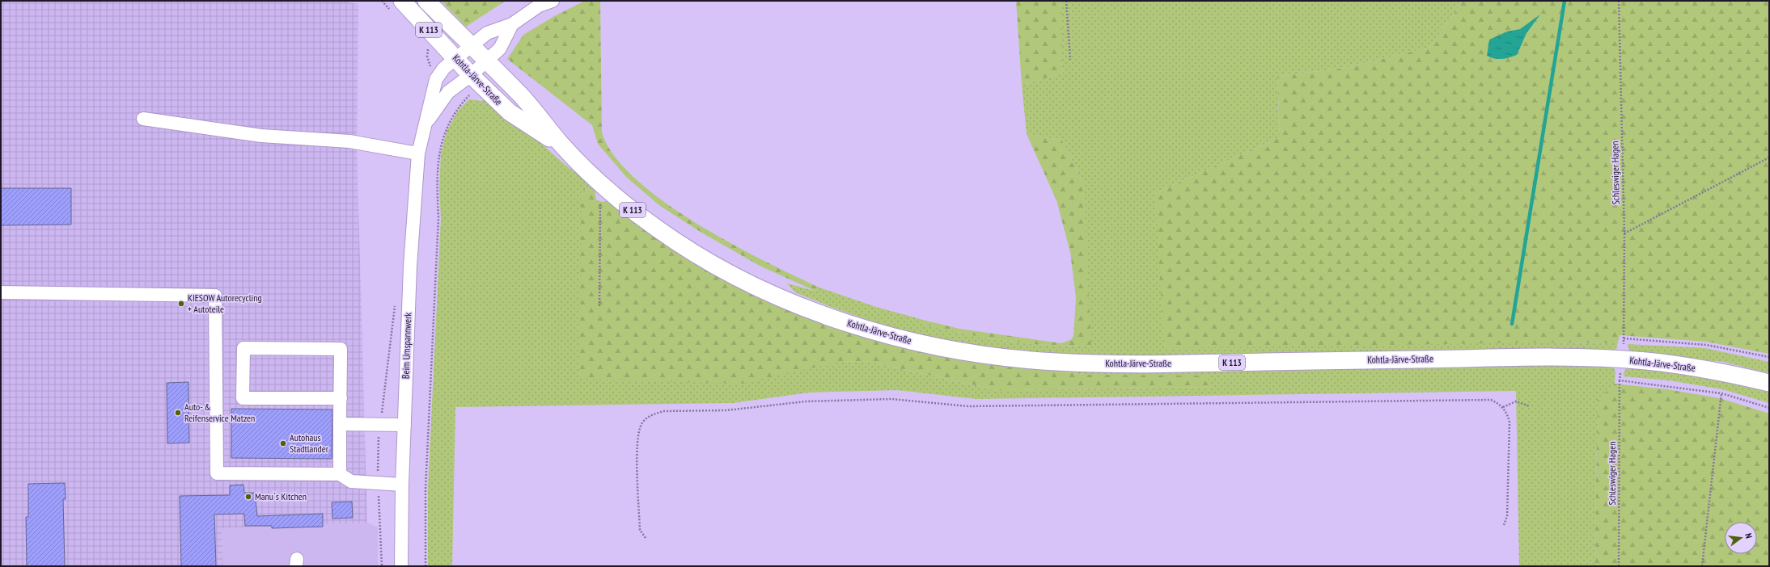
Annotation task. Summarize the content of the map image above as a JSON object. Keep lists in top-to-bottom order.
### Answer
{
  "streets": {
    "main road": ["K 113", "Kohtla-Järve-Straße"],
    "street": ["Beim Umspannwerk"],
    "path": ["Schleswiger Hagen"]
  },
  "crossings": [
    ["Kohtla-Järve-Straße", "Beim Umspannwerk"]
  ],
  "places": [
    "KIESOW Autorecycling + Autoteile",
    "Auto- & Reifenservice Matzen",
    "Autohaus Stadtlander",
    "Manu´s Kitchen"
  ],
  "north": "right"
}
